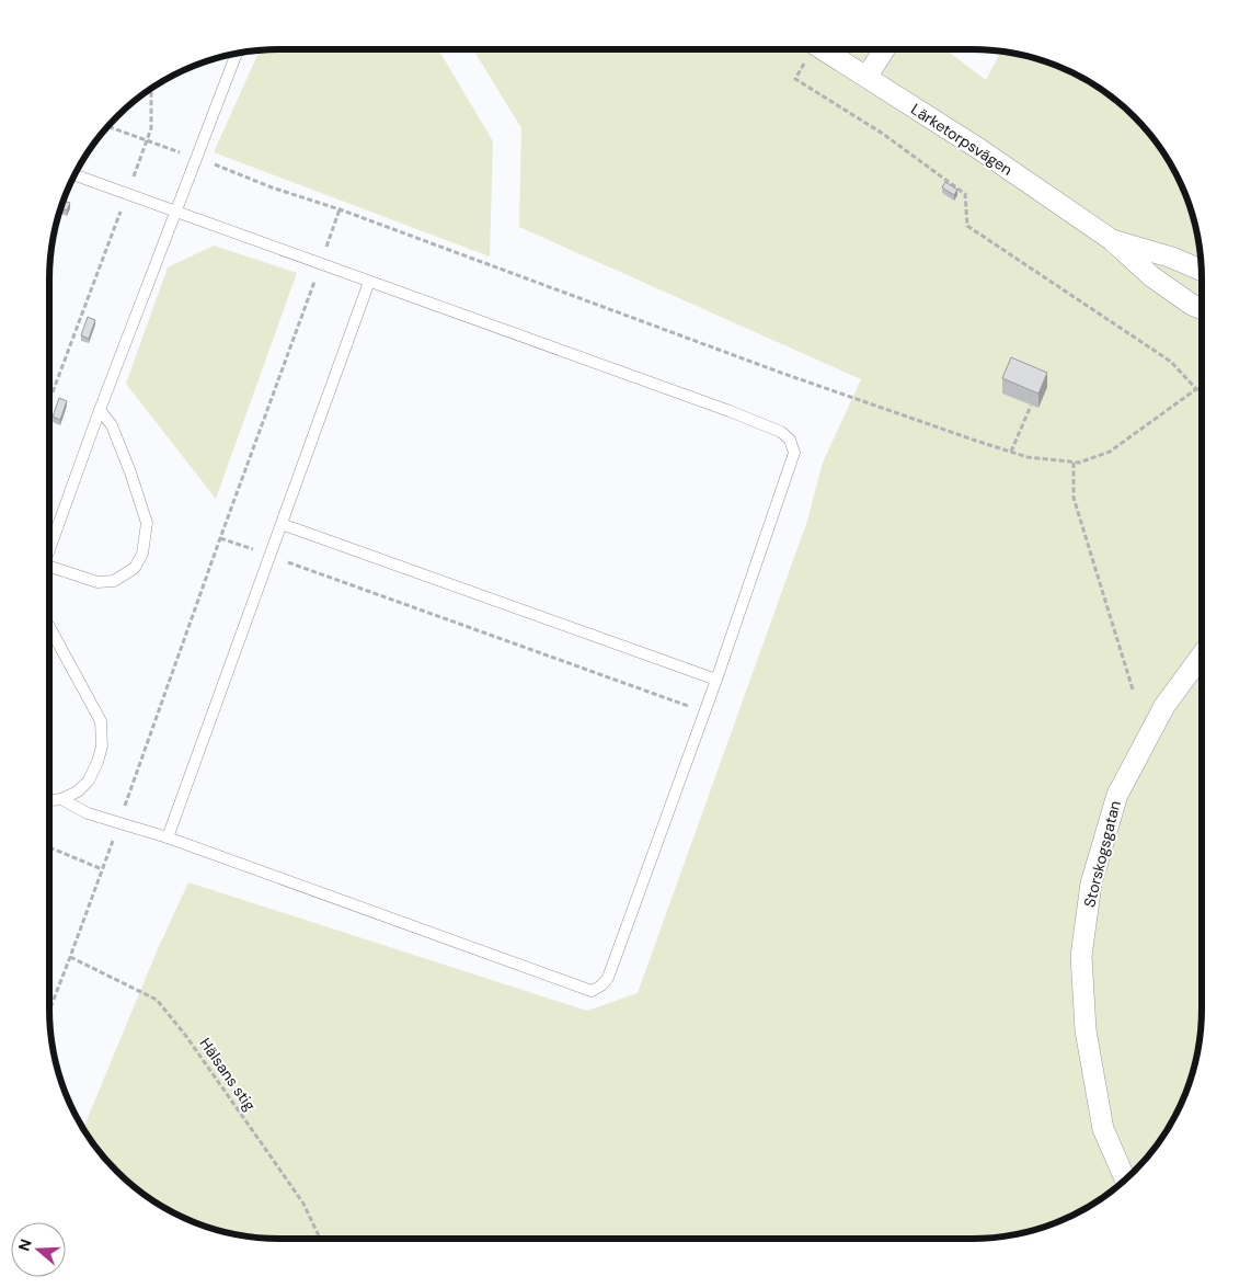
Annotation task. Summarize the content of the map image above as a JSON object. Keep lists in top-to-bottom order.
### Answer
{
  "streets": {
    "street": ["Lärketorpsvägen", "Storskogsgatan"],
    "path": ["Hälsans stig"]
  },
  "north": "left"
}
